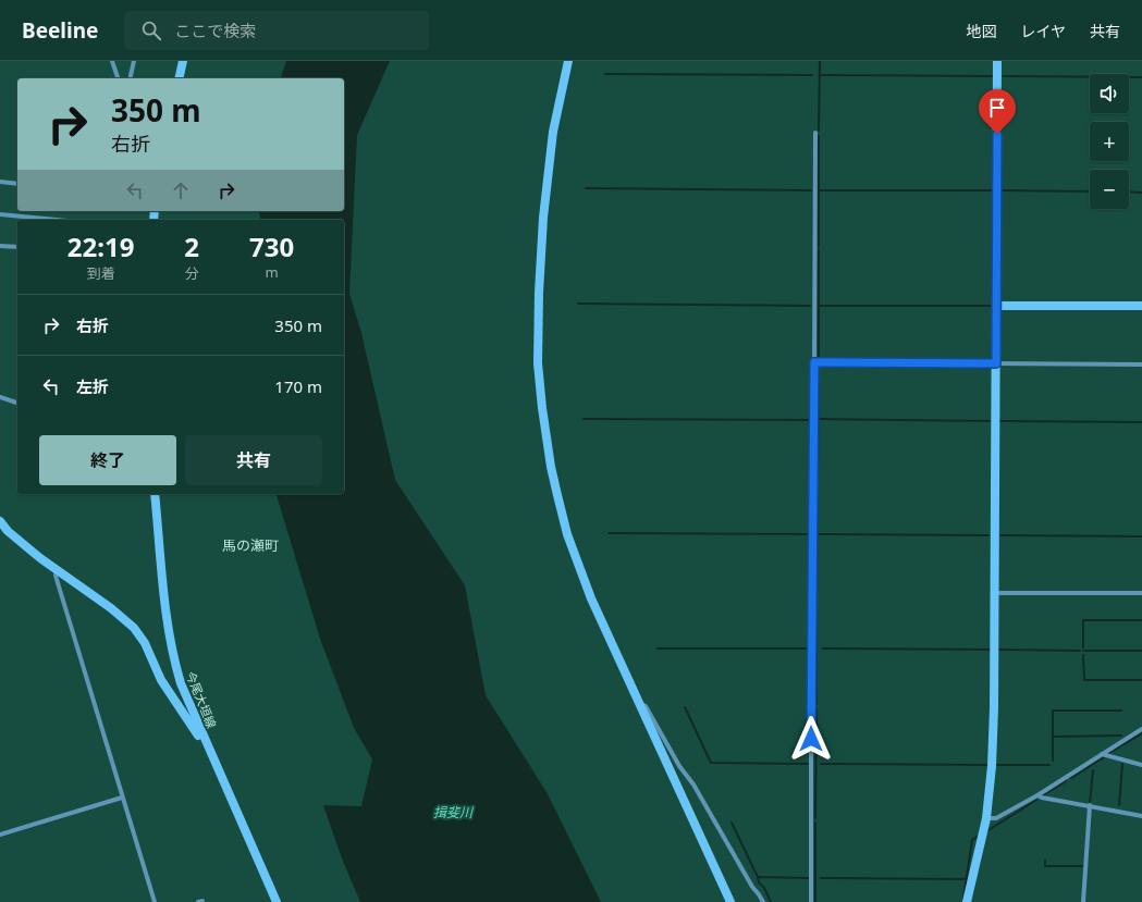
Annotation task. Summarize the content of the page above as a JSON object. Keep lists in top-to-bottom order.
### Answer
{
  "streets": {
    "street": ["今尾大垣線"]
  },
  "districts": ["馬の瀬町"],
  "water": ["揖斐川"],
  "page": {
    "header": "Beeline",
    "search": "ここで検索",
    "nav": ["地図", "レイヤ", "共有"],
    "map_buttons": ["+", "−"],
    "turn": ["350 m", "右折"],
    "eta": [
      "22:19",
      "到着",
      "2",
      "分",
      "730",
      "m"
    ],
    "list": [
      {
        "name": "右折",
        "value": "350 m"
      },
      {
        "name": "左折",
        "value": "170 m"
      }
    ],
    "buttons": ["終了", "共有"]
  }
}
